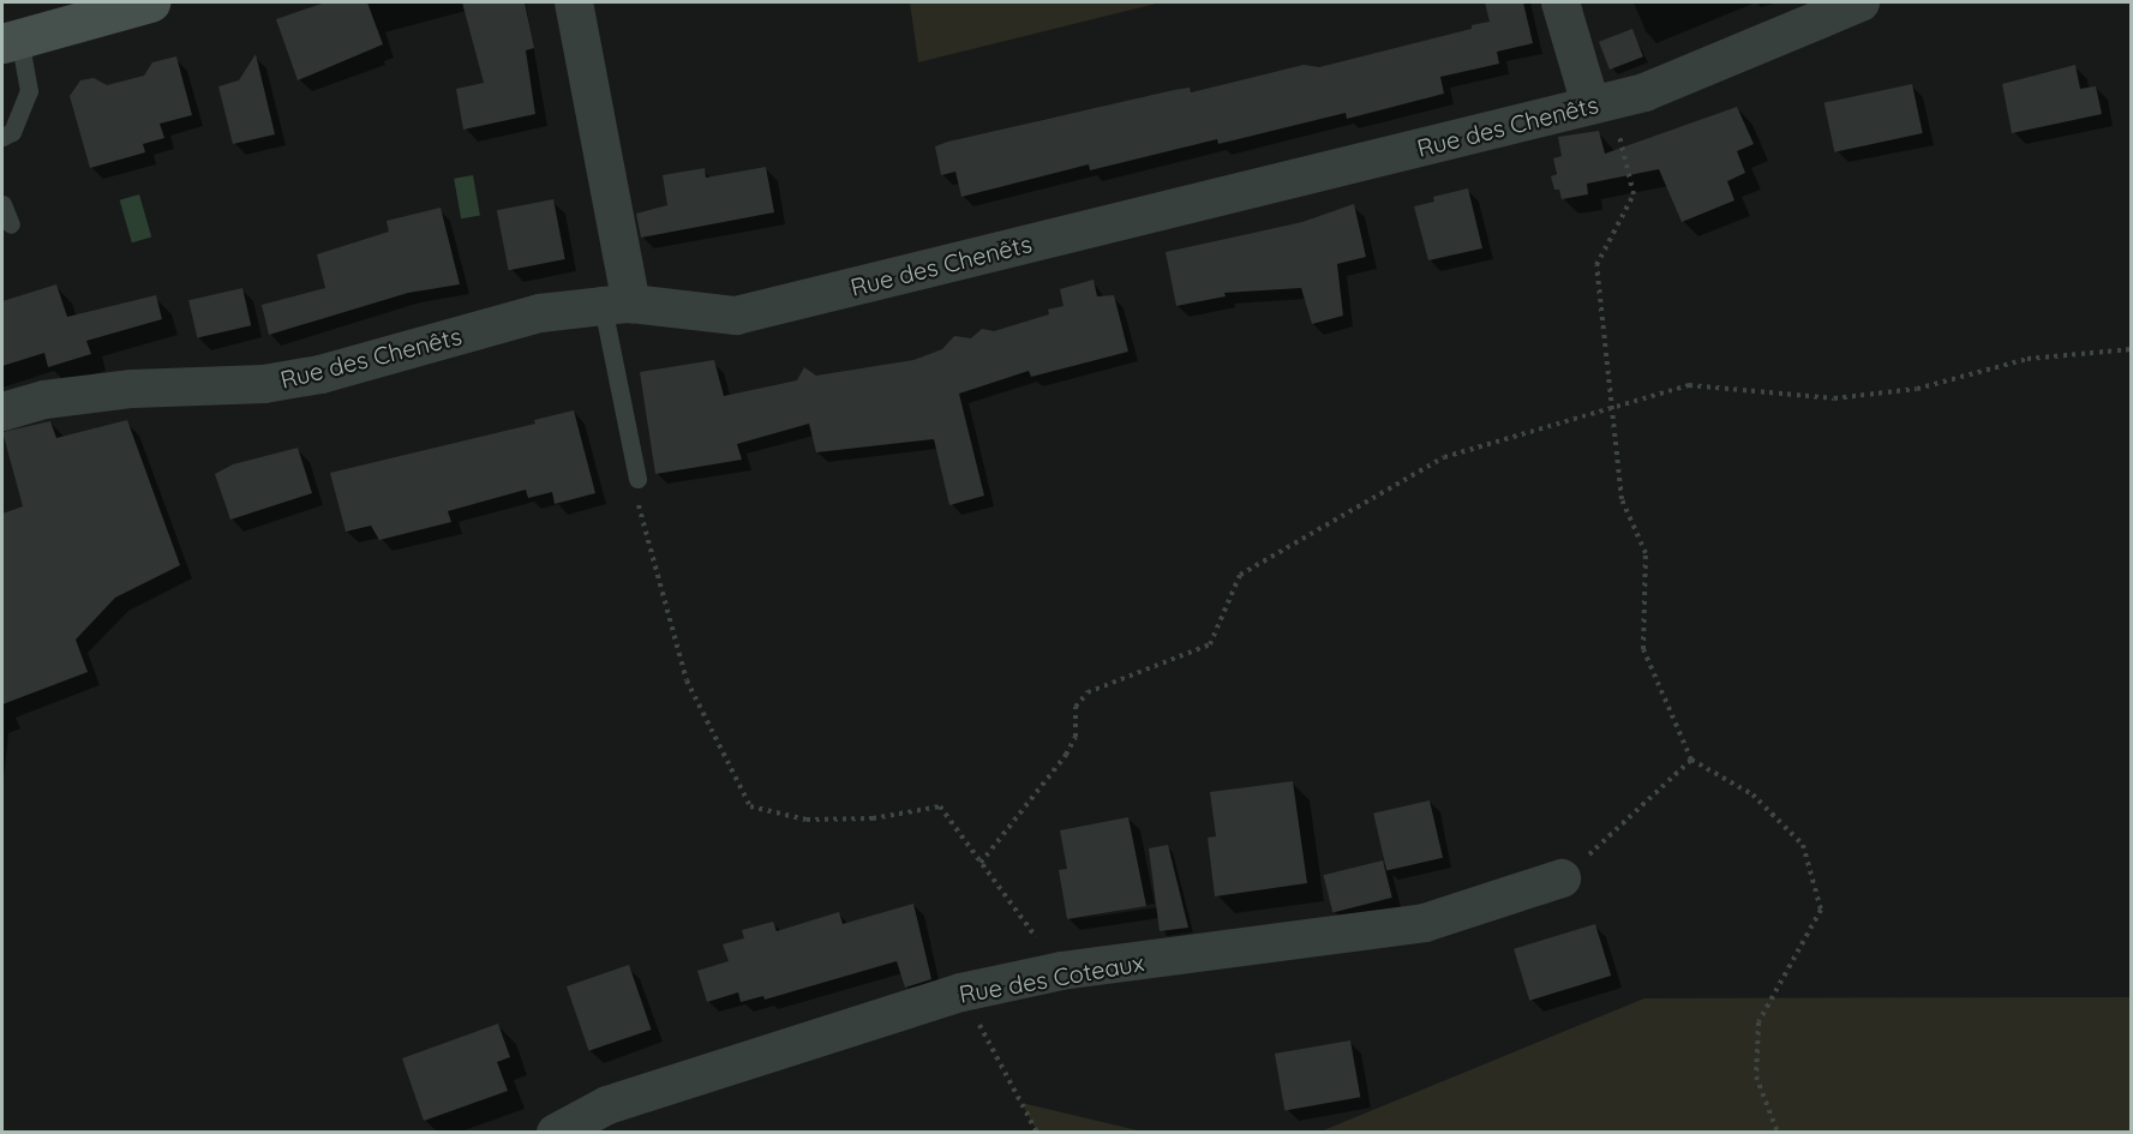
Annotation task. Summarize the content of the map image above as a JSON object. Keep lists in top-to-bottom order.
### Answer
{
  "streets": {
    "street": ["Rue des Chenêts", "Rue des Coteaux"]
  }
}
